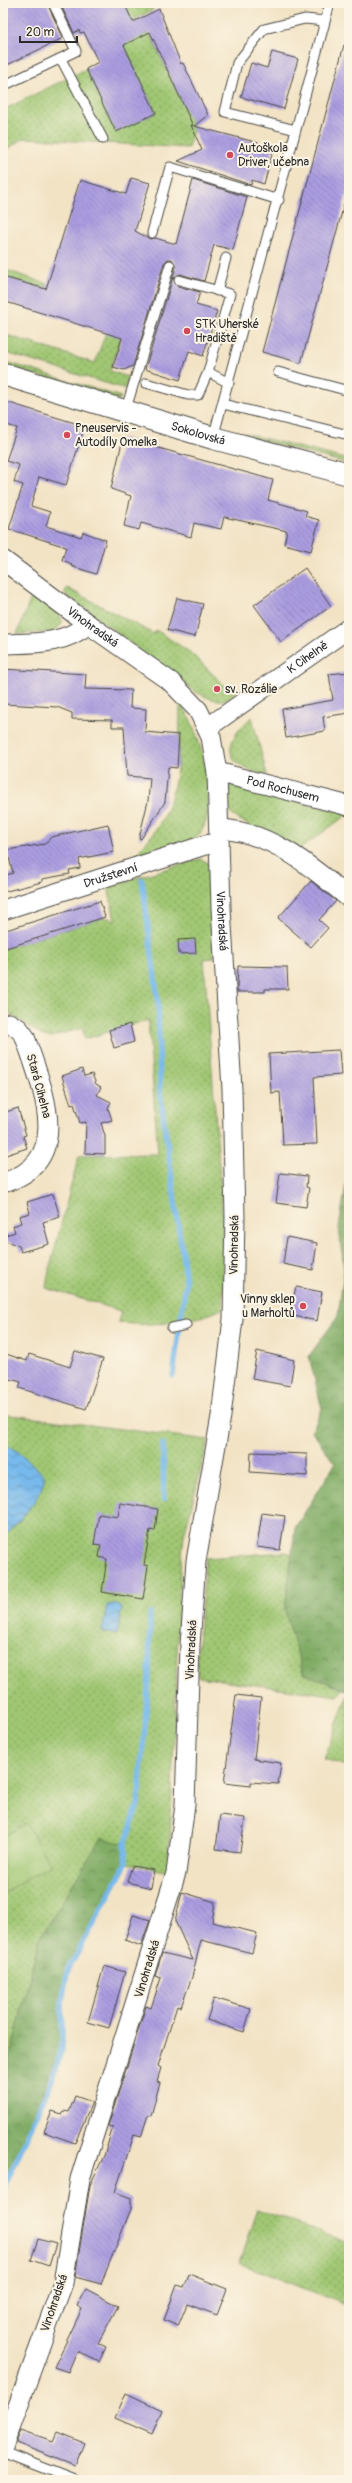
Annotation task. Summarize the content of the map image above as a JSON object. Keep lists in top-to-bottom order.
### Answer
{
  "streets": {
    "main road": ["Sokolovská"],
    "street": [
      "Vinohradská",
      "K Cihelně",
      "Pod Rochusem",
      "Družstevní",
      "Stará Cihelna"
    ]
  },
  "crossings": [
    ["Vinohradská", "K Cihelně"],
    ["Vinohradská", "Pod Rochusem"],
    ["Vinohradská", "Družstevní"]
  ],
  "places": [
    "Autoškola Driver, učebna",
    "STK Uherské Hradiště",
    "Pneuservis - Autodíly Omelka",
    "sv. Rozálie",
    "Vinny sklep u Marholtů"
  ],
  "scale_bar": "20 m"
}
